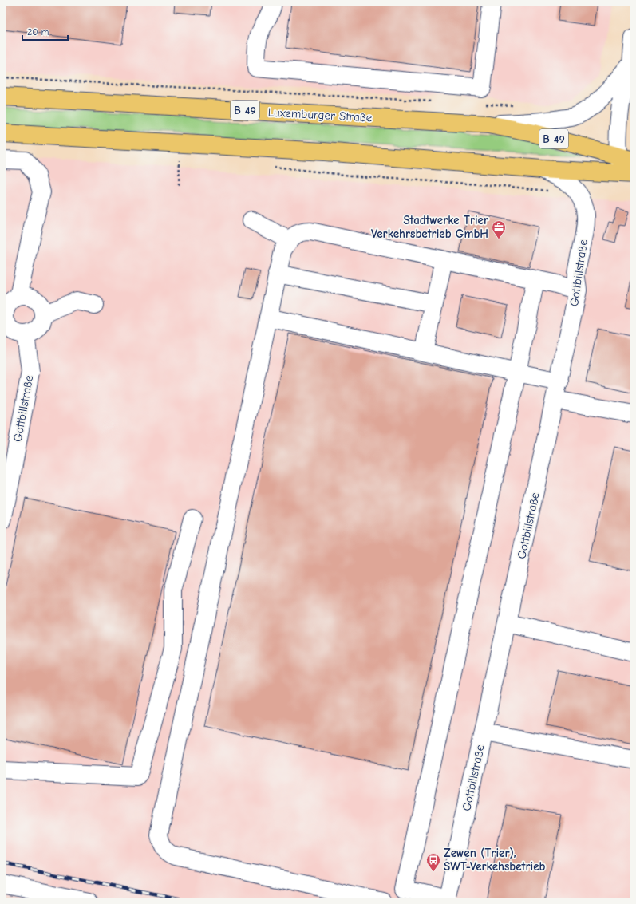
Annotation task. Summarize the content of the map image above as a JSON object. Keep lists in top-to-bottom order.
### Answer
{
  "streets": {
    "main road": ["B 49", "Luxemburger Straße"],
    "street": ["Gottbillstraße"]
  },
  "places": {
    "office": ["Stadtwerke Trier Verkehrsbetrieb GmbH"],
    "bus stop": ["Zewen (Trier), SWT-Verkehsbetrieb"]
  },
  "scale_bar": "20 m"
}
